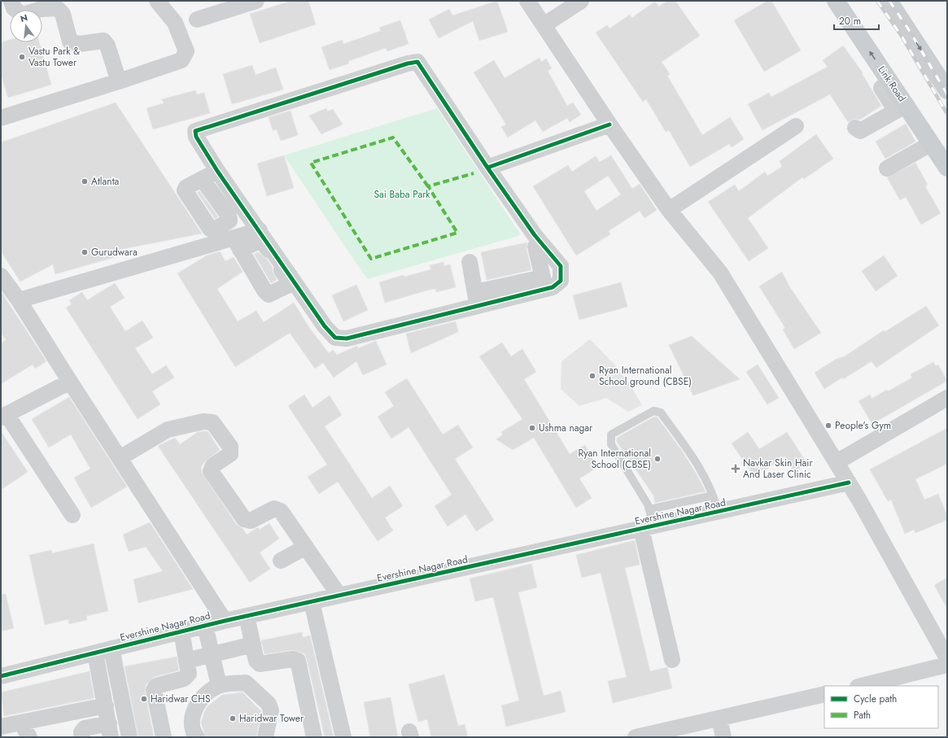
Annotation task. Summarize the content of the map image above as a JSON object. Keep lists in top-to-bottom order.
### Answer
{
  "streets": {
    "main road": ["Link Road"],
    "street": ["Evershine Nagar Road"]
  },
  "parks": ["Sai Baba Park"],
  "places": {
    "other": [
      "Vastu Park & Vastu Tower",
      "Atlanta",
      "Gurudwara",
      "Ryan International School ground (CBSE)",
      "People's Gym",
      "Ushma nagar",
      "Ryan International School (CBSE)",
      "Haridwar CHS",
      "Haridwar Tower"
    ],
    "health": ["Navkar Skin Hair And Laser Clinic"]
  },
  "legend": ["Cycle path", "Path"],
  "scale_bar": "20 m",
  "north": "top"
}
